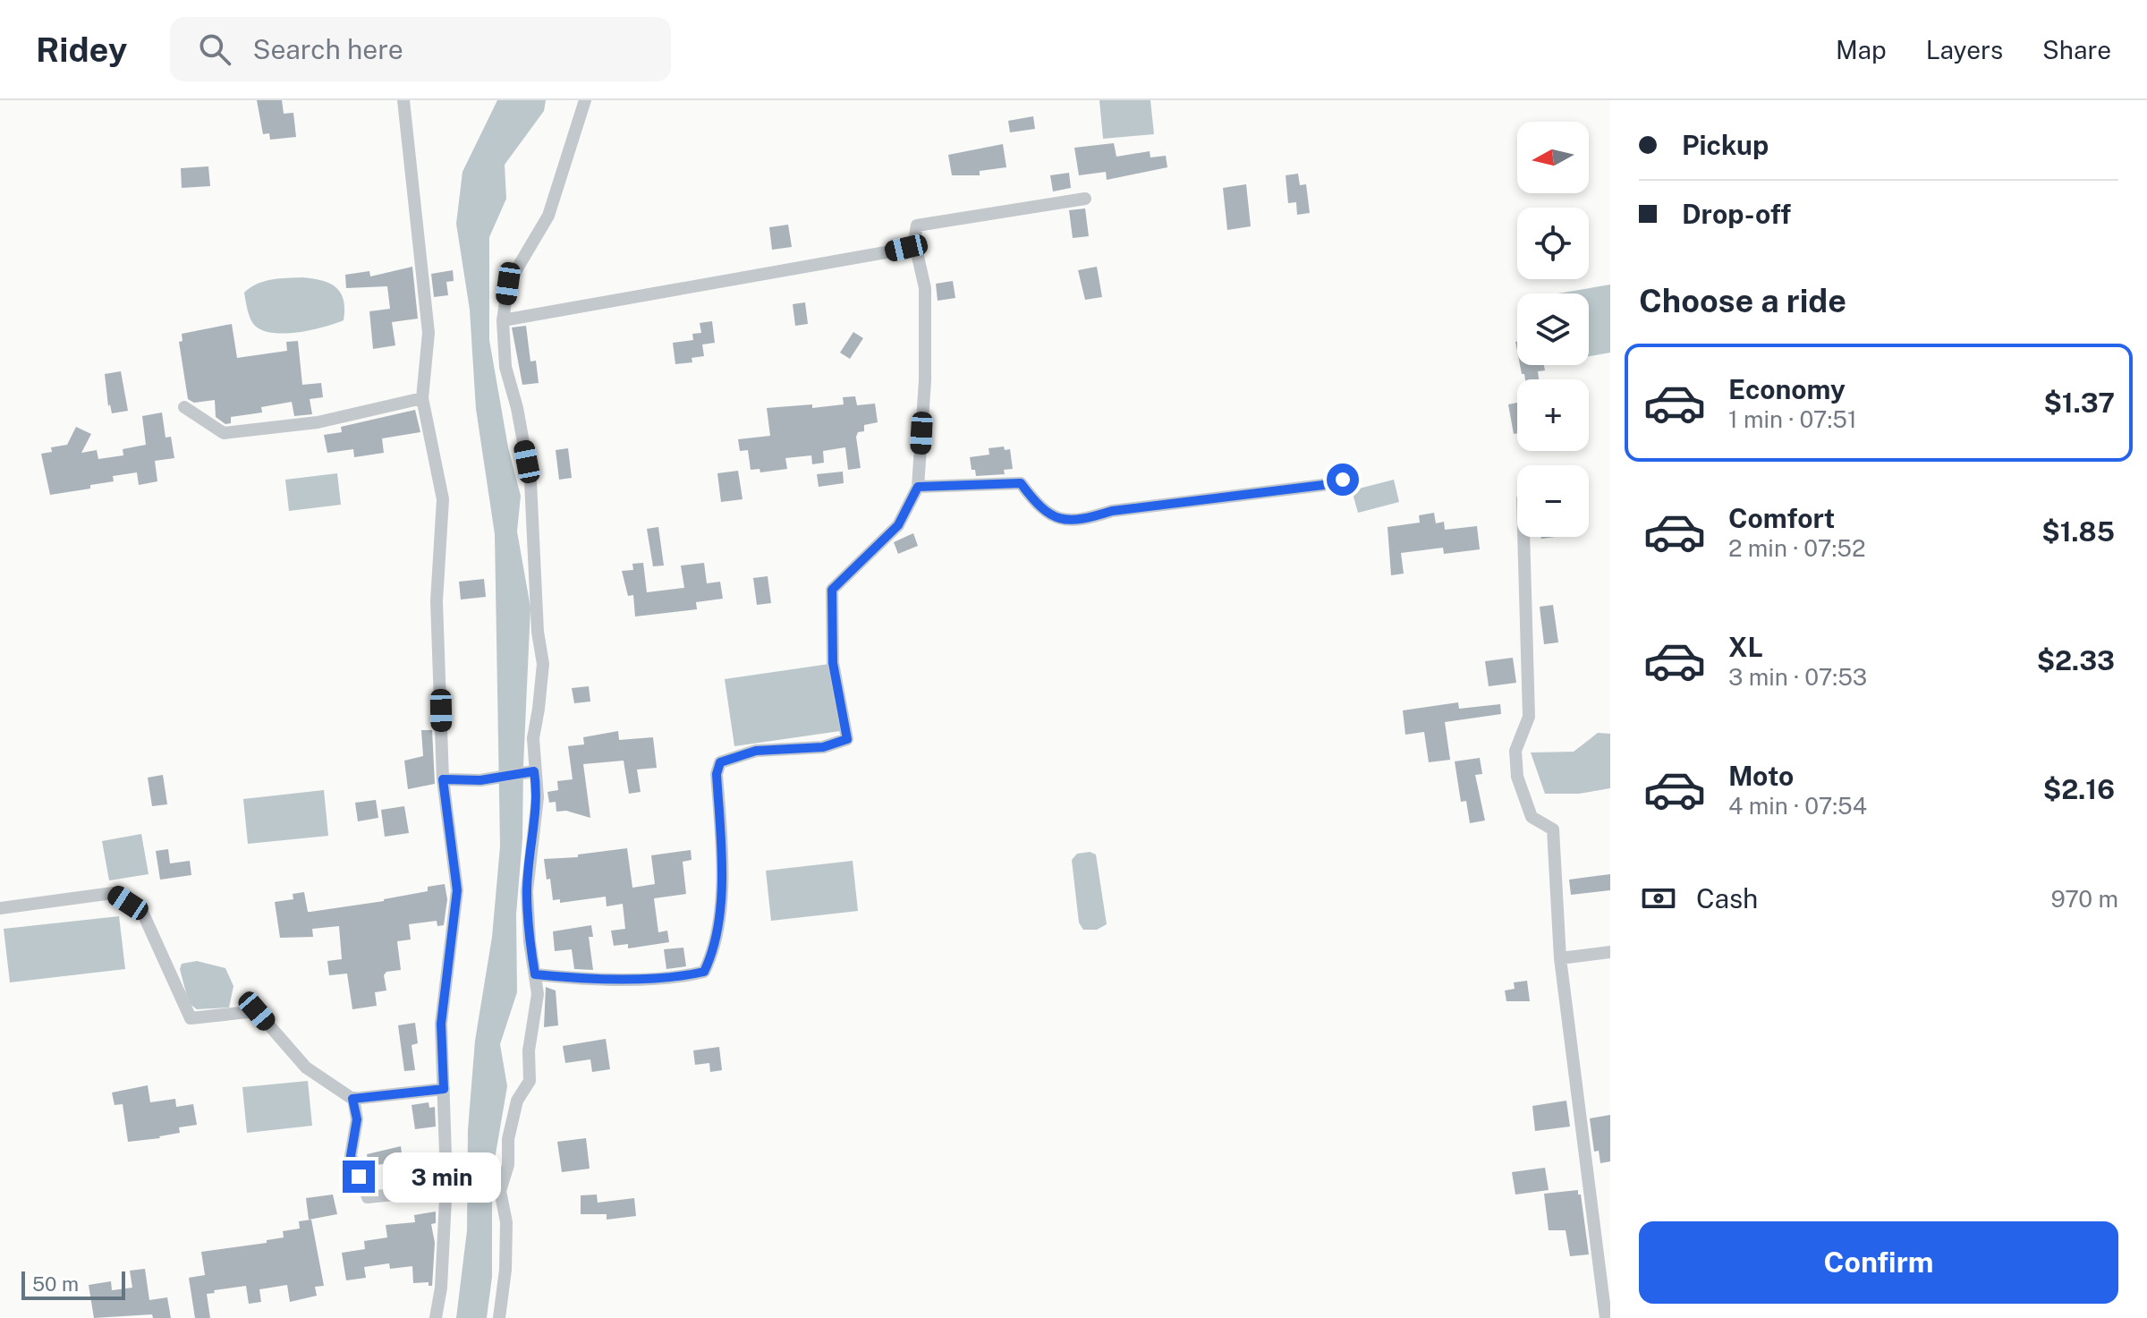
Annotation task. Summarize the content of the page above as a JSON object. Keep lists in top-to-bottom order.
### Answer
{
  "scale_bar": "50 m",
  "north": "left",
  "page": {
    "header": "Ridey",
    "search": "Search here",
    "nav": ["Map", "Layers", "Share"],
    "banner": ["Pickup", "Drop-off"],
    "map_buttons": ["+", "−"],
    "heading": "Choose a ride",
    "list": [
      {
        "name": "Economy",
        "note": "1 min · 07:51",
        "value": "$1.37"
      },
      {
        "name": "Comfort",
        "note": "2 min · 07:52",
        "value": "$1.85"
      },
      {
        "name": "XL",
        "note": "3 min · 07:53",
        "value": "$2.33"
      },
      {
        "name": "Moto",
        "note": "4 min · 07:54",
        "value": "$2.16"
      }
    ],
    "pay": ["Cash", "970 m"],
    "bubble": "3 min",
    "buttons": "Confirm",
    "scale": "50 m"
  }
}
